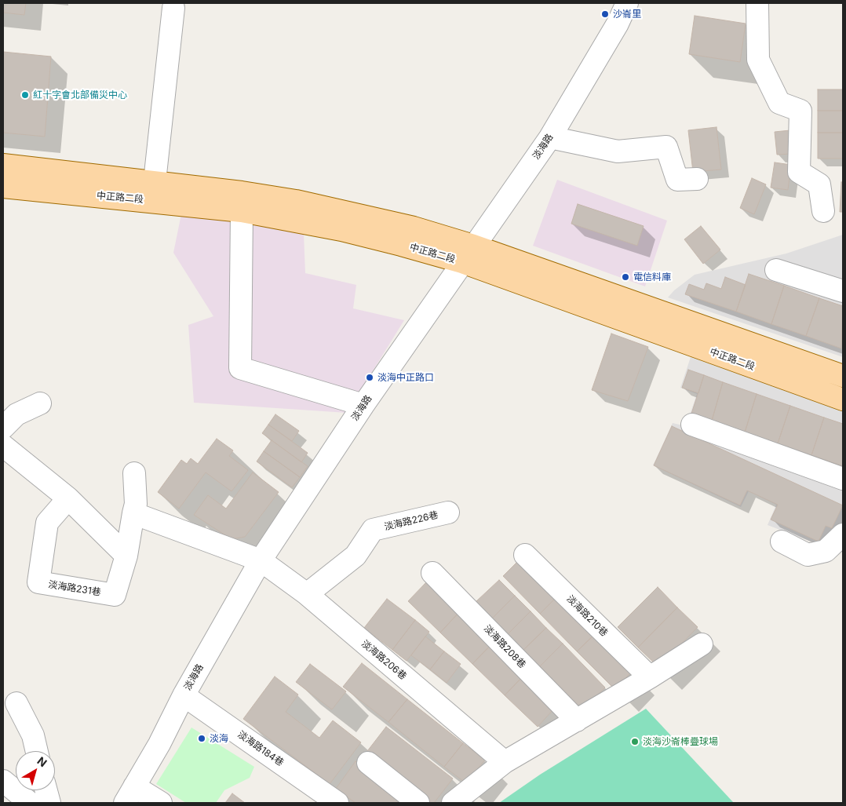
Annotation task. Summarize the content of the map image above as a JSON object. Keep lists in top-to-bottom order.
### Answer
{
  "streets": {
    "main road": ["中正路二段"],
    "street": [
      "淡海路",
      "淡海路226巷",
      "淡海路231巷",
      "淡海路210巷",
      "淡海路208巷",
      "淡海路206巷",
      "淡海路184巷"
    ]
  },
  "crossings": [
    ["淡海路", "中正路二段"],
    ["淡海路", "淡海路206巷"],
    ["淡海路", "淡海路184巷"],
    ["淡海路226巷", "淡海路206巷"]
  ],
  "places": [
    "沙崙里",
    "紅十字會北部備災中心",
    "電信料庫",
    "淡海中正路口",
    "淡海",
    "淡海沙崙棒疊球場"
  ],
  "north": "top right"
}
